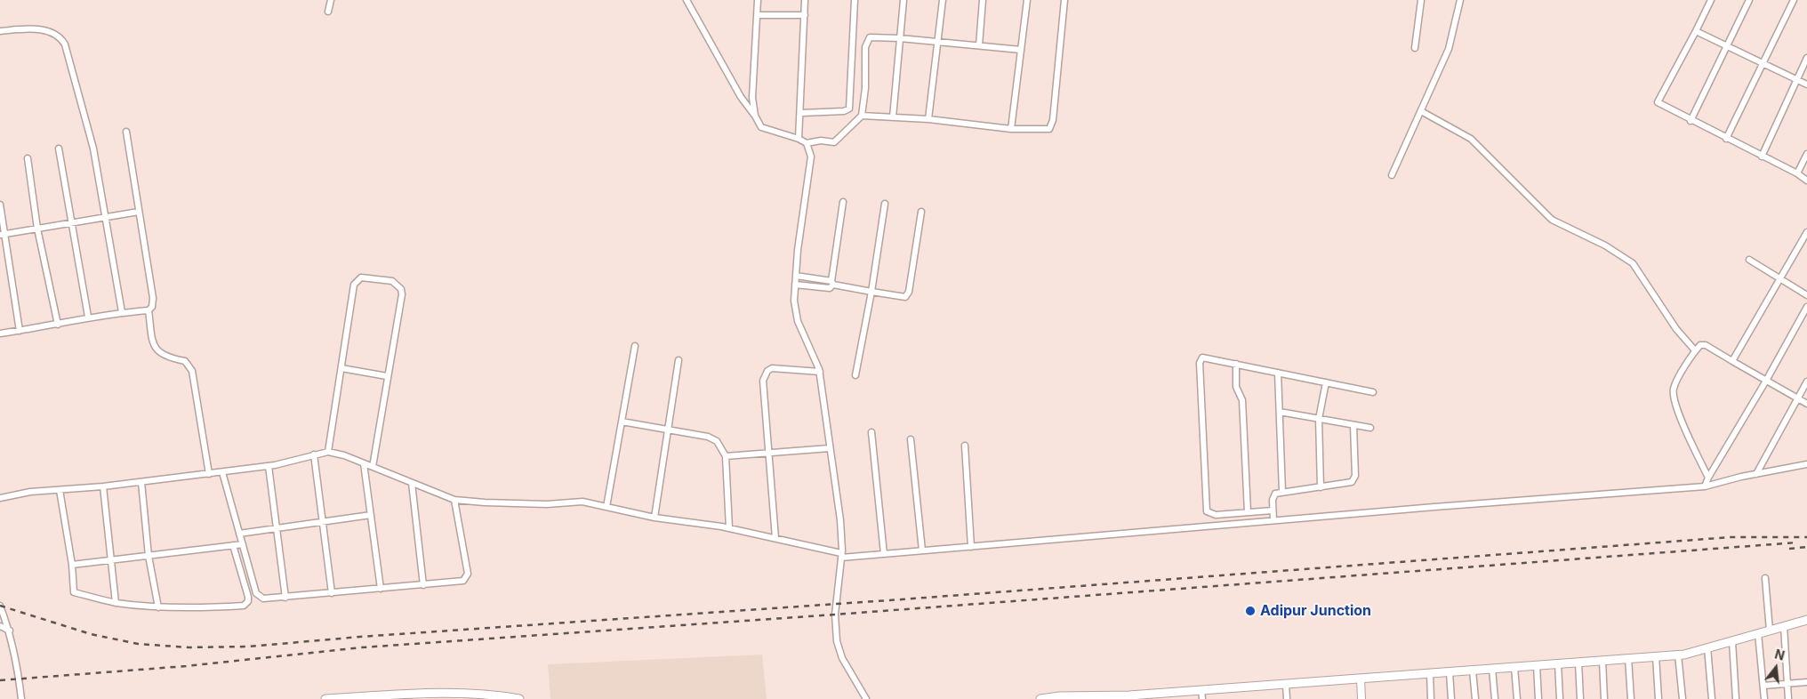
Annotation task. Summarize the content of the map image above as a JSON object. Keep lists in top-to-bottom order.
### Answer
{
  "places": ["Adipur Junction"],
  "north": "top"
}
